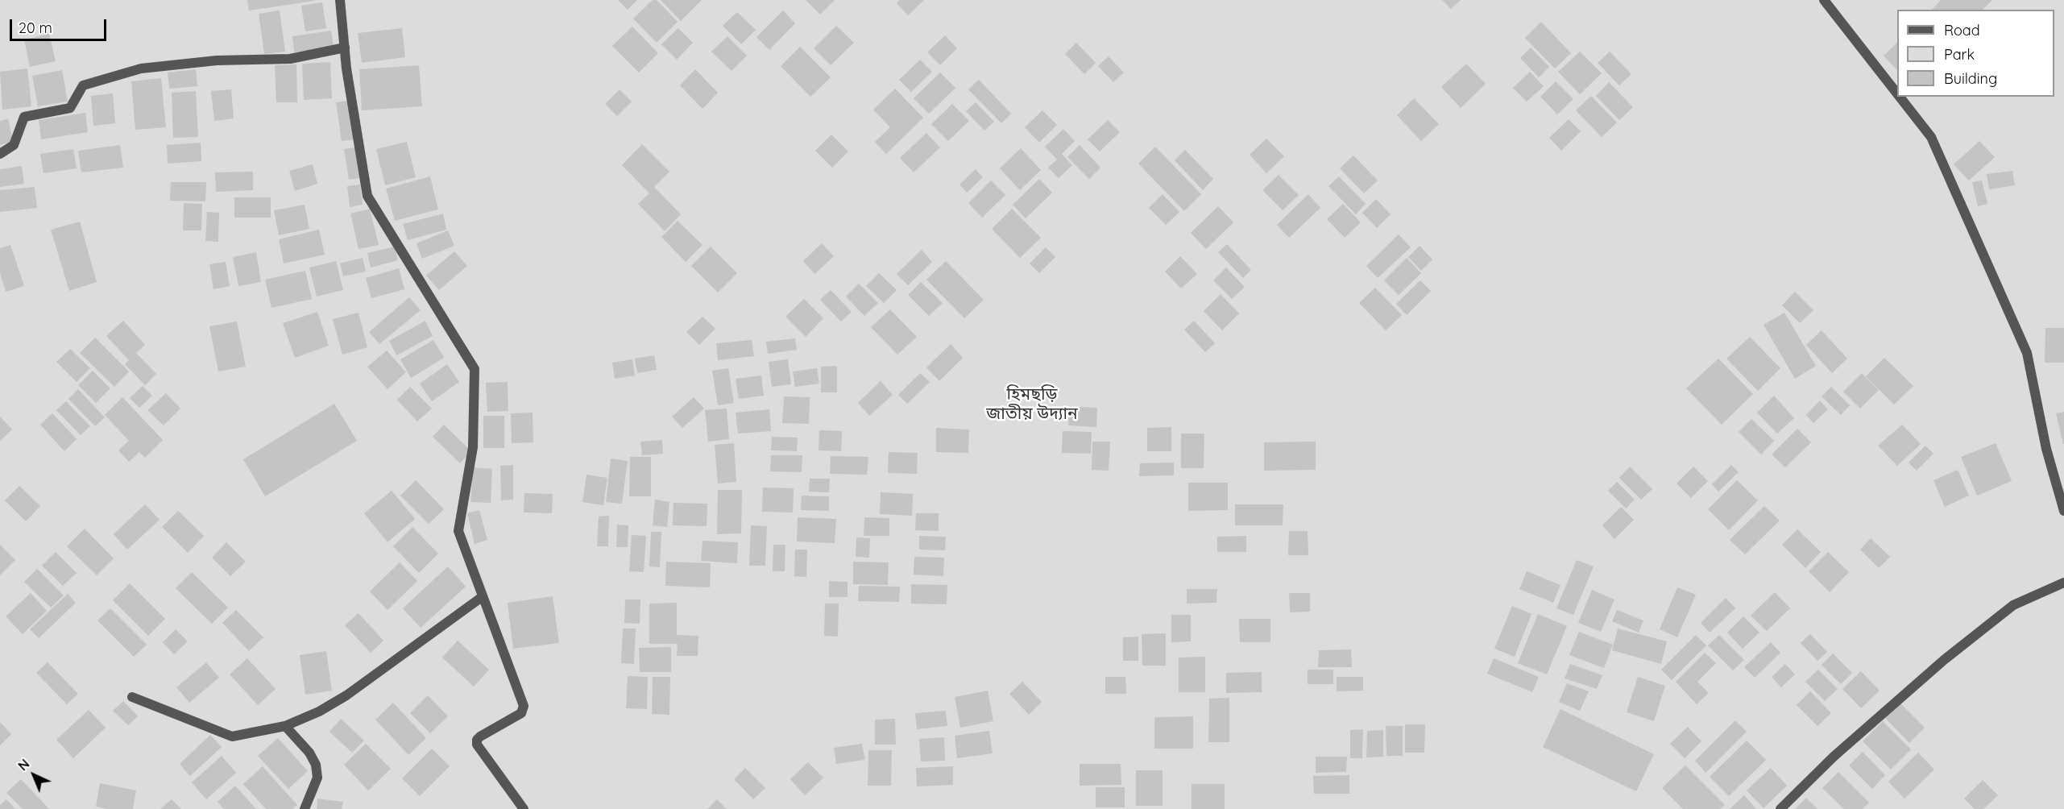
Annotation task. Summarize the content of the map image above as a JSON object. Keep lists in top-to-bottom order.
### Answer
{
  "parks": ["হিমছড়ি জাতীয় উদ্যান"],
  "legend": ["Road", "Park", "Building"],
  "scale_bar": "20 m",
  "north": "top left"
}
